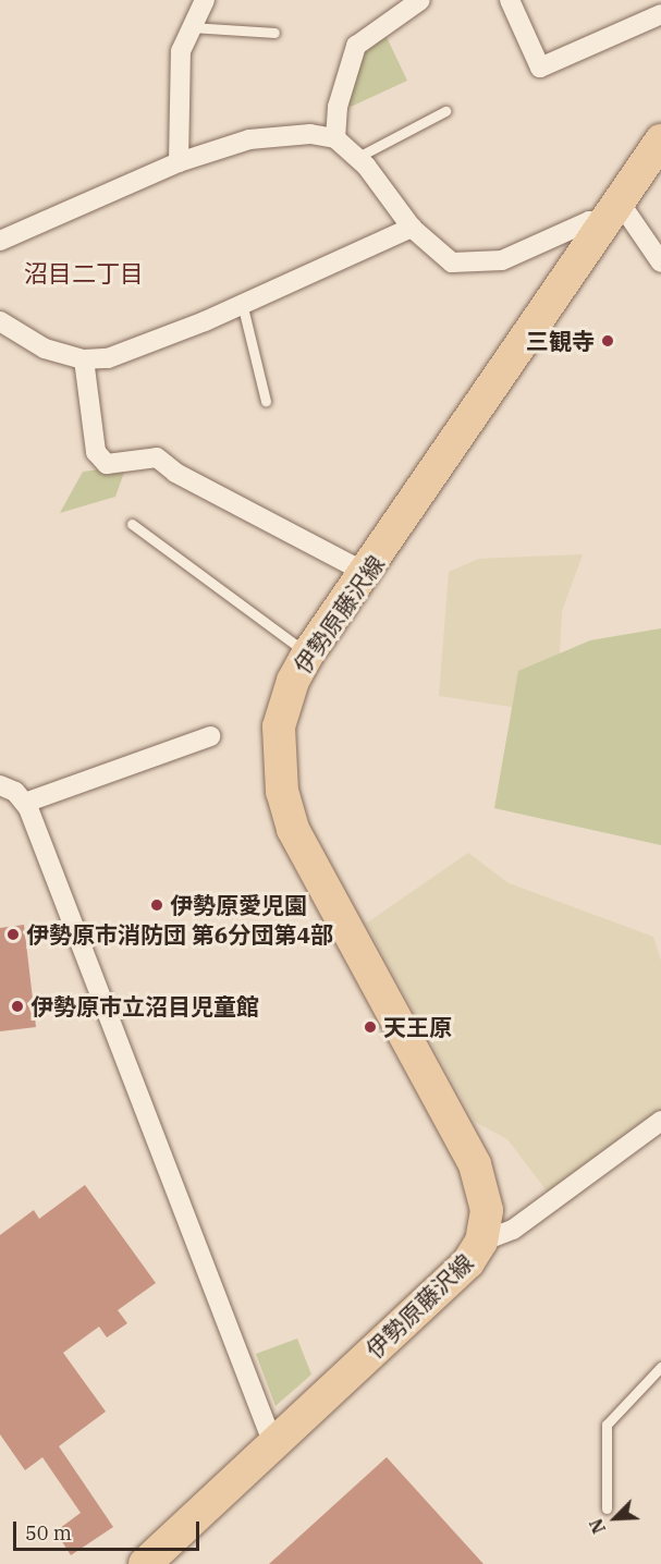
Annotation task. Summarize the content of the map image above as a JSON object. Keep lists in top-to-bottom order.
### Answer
{
  "streets": {
    "main road": ["伊勢原藤沢線"]
  },
  "districts": ["沼目二丁目"],
  "places": [
    "三観寺",
    "伊勢原愛児園",
    "伊勢原市消防団 第6分団第4部",
    "伊勢原市立沼目児童館",
    "天王原"
  ],
  "scale_bar": "50 m",
  "north": "bottom left"
}
